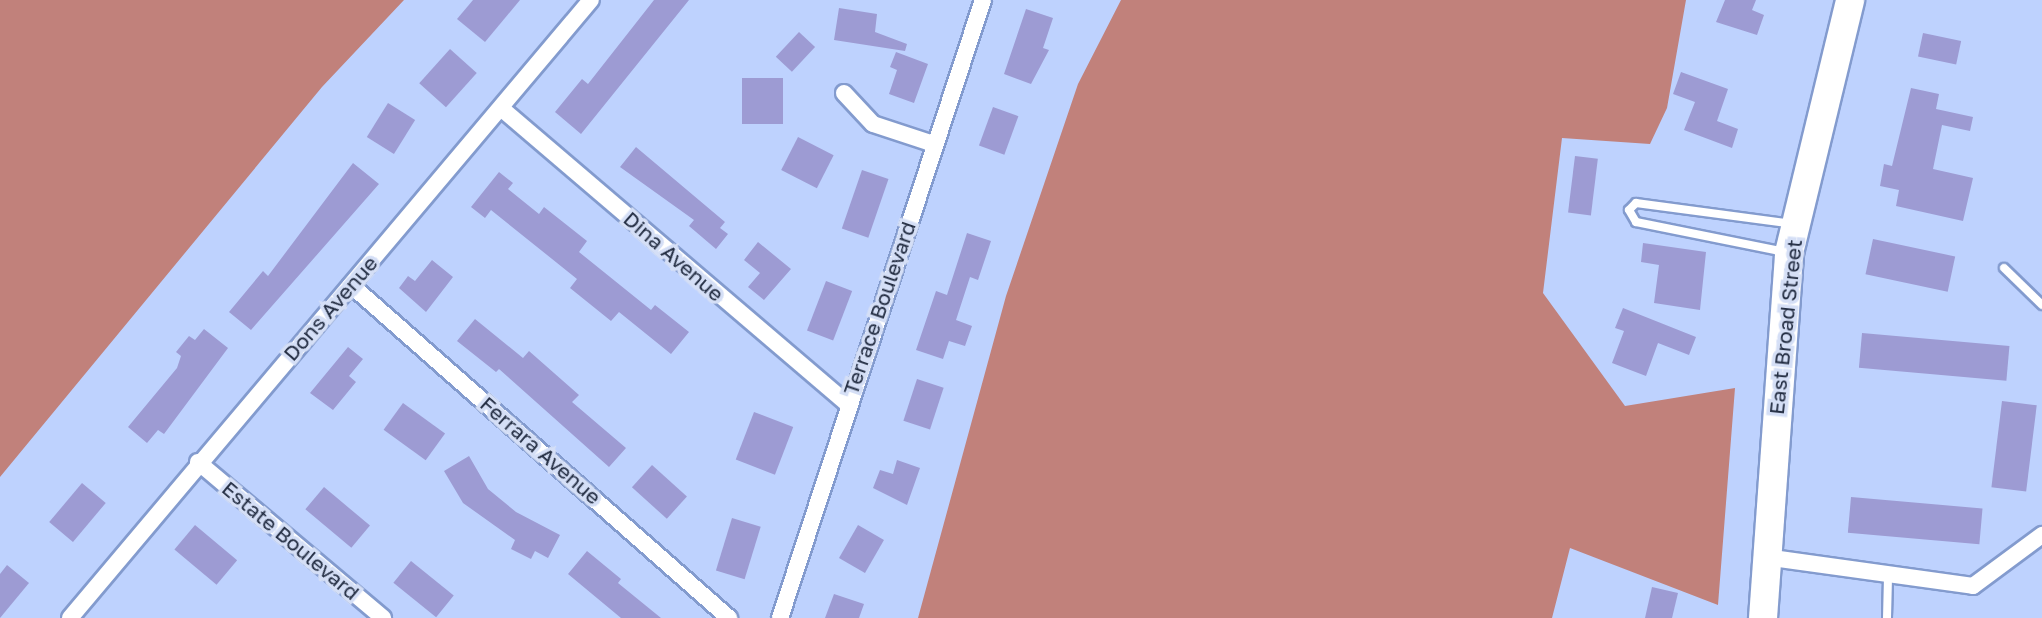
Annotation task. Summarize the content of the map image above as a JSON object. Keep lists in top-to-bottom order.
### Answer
{
  "streets": {
    "highway": ["East Broad Street"],
    "street": [
      "Dina Avenue",
      "Dons Avenue",
      "Terrace Boulevard",
      "Ferrara Avenue",
      "Estate Boulevard"
    ]
  },
  "crossings": [
    ["Dina Avenue", "Dons Avenue"],
    ["Dina Avenue", "Terrace Boulevard"],
    ["Dons Avenue", "Ferrara Avenue"],
    ["Dons Avenue", "Estate Boulevard"]
  ]
}
